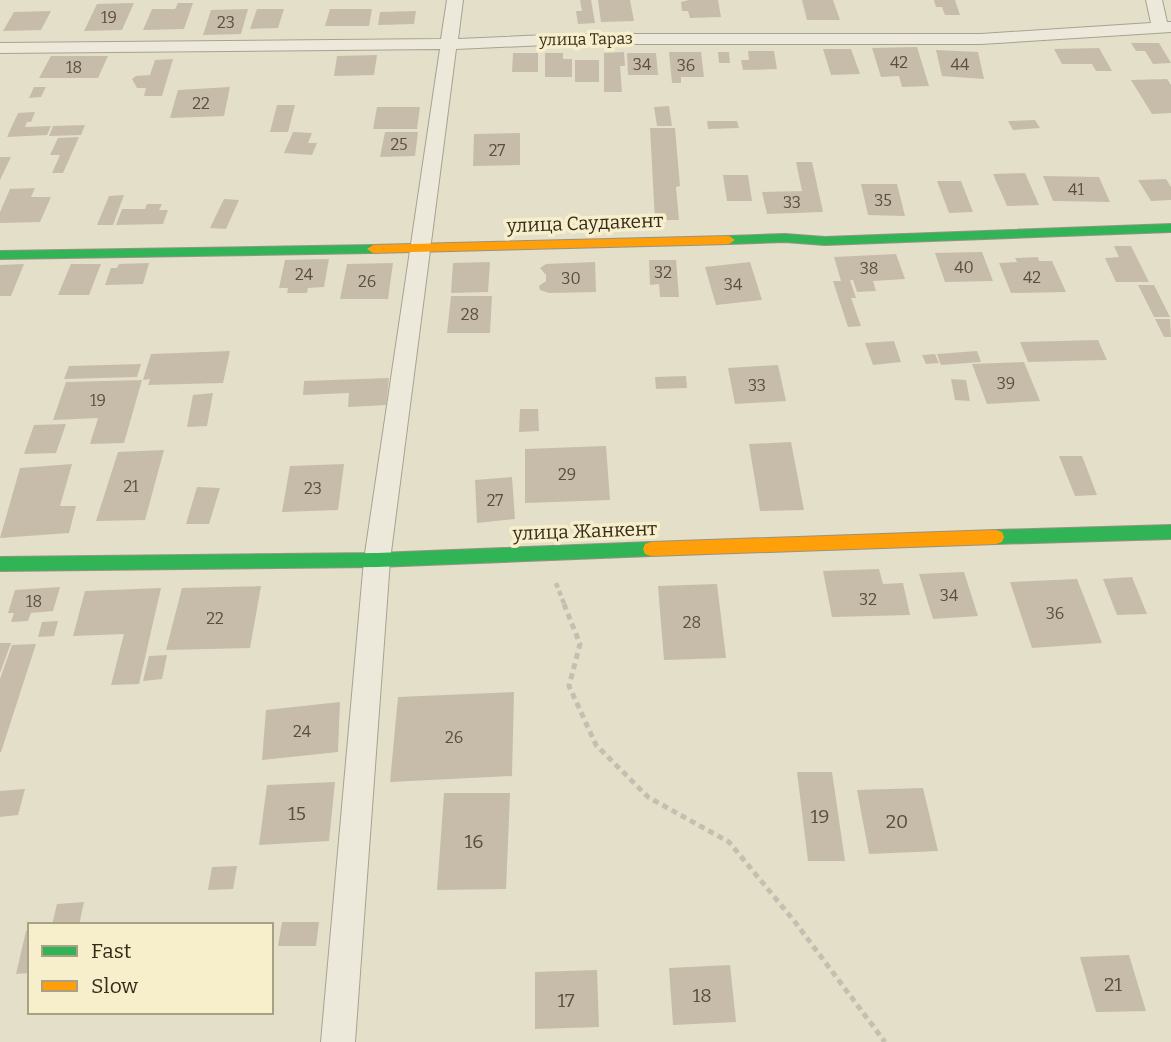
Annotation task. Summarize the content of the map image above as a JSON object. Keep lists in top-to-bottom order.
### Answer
{
  "streets": {
    "street": ["улица Тараз", "улица Саудакент", "улица Жанкент"]
  },
  "house_numbers": [
    "19",
    "23",
    "42",
    "34",
    "44",
    "36",
    "18",
    "22",
    "25",
    "27",
    "41",
    "35",
    "33",
    "40",
    "38",
    "32",
    "24",
    "42",
    "30",
    "26",
    "34",
    "28",
    "39",
    "33",
    "19",
    "29",
    "21",
    "23",
    "27",
    "34",
    "32",
    "18",
    "36",
    "22",
    "28",
    "24",
    "26",
    "15",
    "19",
    "20",
    "16",
    "21",
    "18",
    "17"
  ],
  "legend": ["Fast", "Slow"]
}
